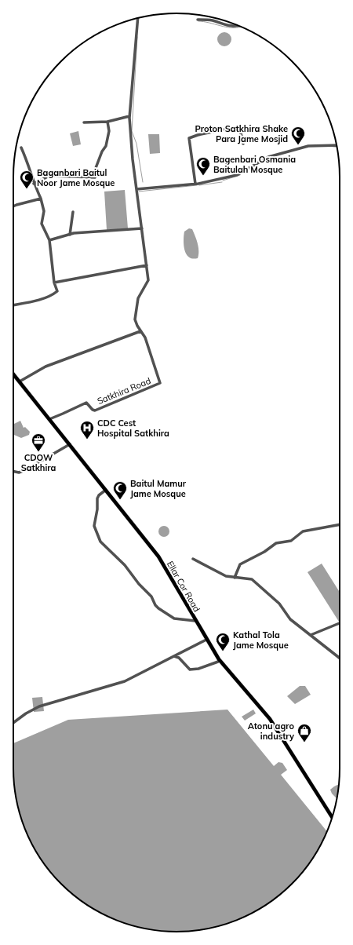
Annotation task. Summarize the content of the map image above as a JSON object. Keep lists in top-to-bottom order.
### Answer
{
  "streets": {
    "main road": ["Ellar Cor Road"],
    "street": ["Satkhira Road"]
  },
  "crossings": [
    ["Satkhira Road", "Ellar Cor Road"]
  ],
  "places": {
    "mosque": [
      "Proton Satkhira Shake Para Jame Mosjid",
      "Bagenbari Osmania Baitulah Mosque",
      "Baganbari Baitul Noor Jame Mosque",
      "Baitul Mamur Jame Mosque",
      "Kathal Tola Jame Mosque"
    ],
    "hospital": ["CDC Cest Hospital Satkhira"],
    "office": ["CDOW Satkhira"],
    "shop": ["Atonu agro industry"]
  }
}
